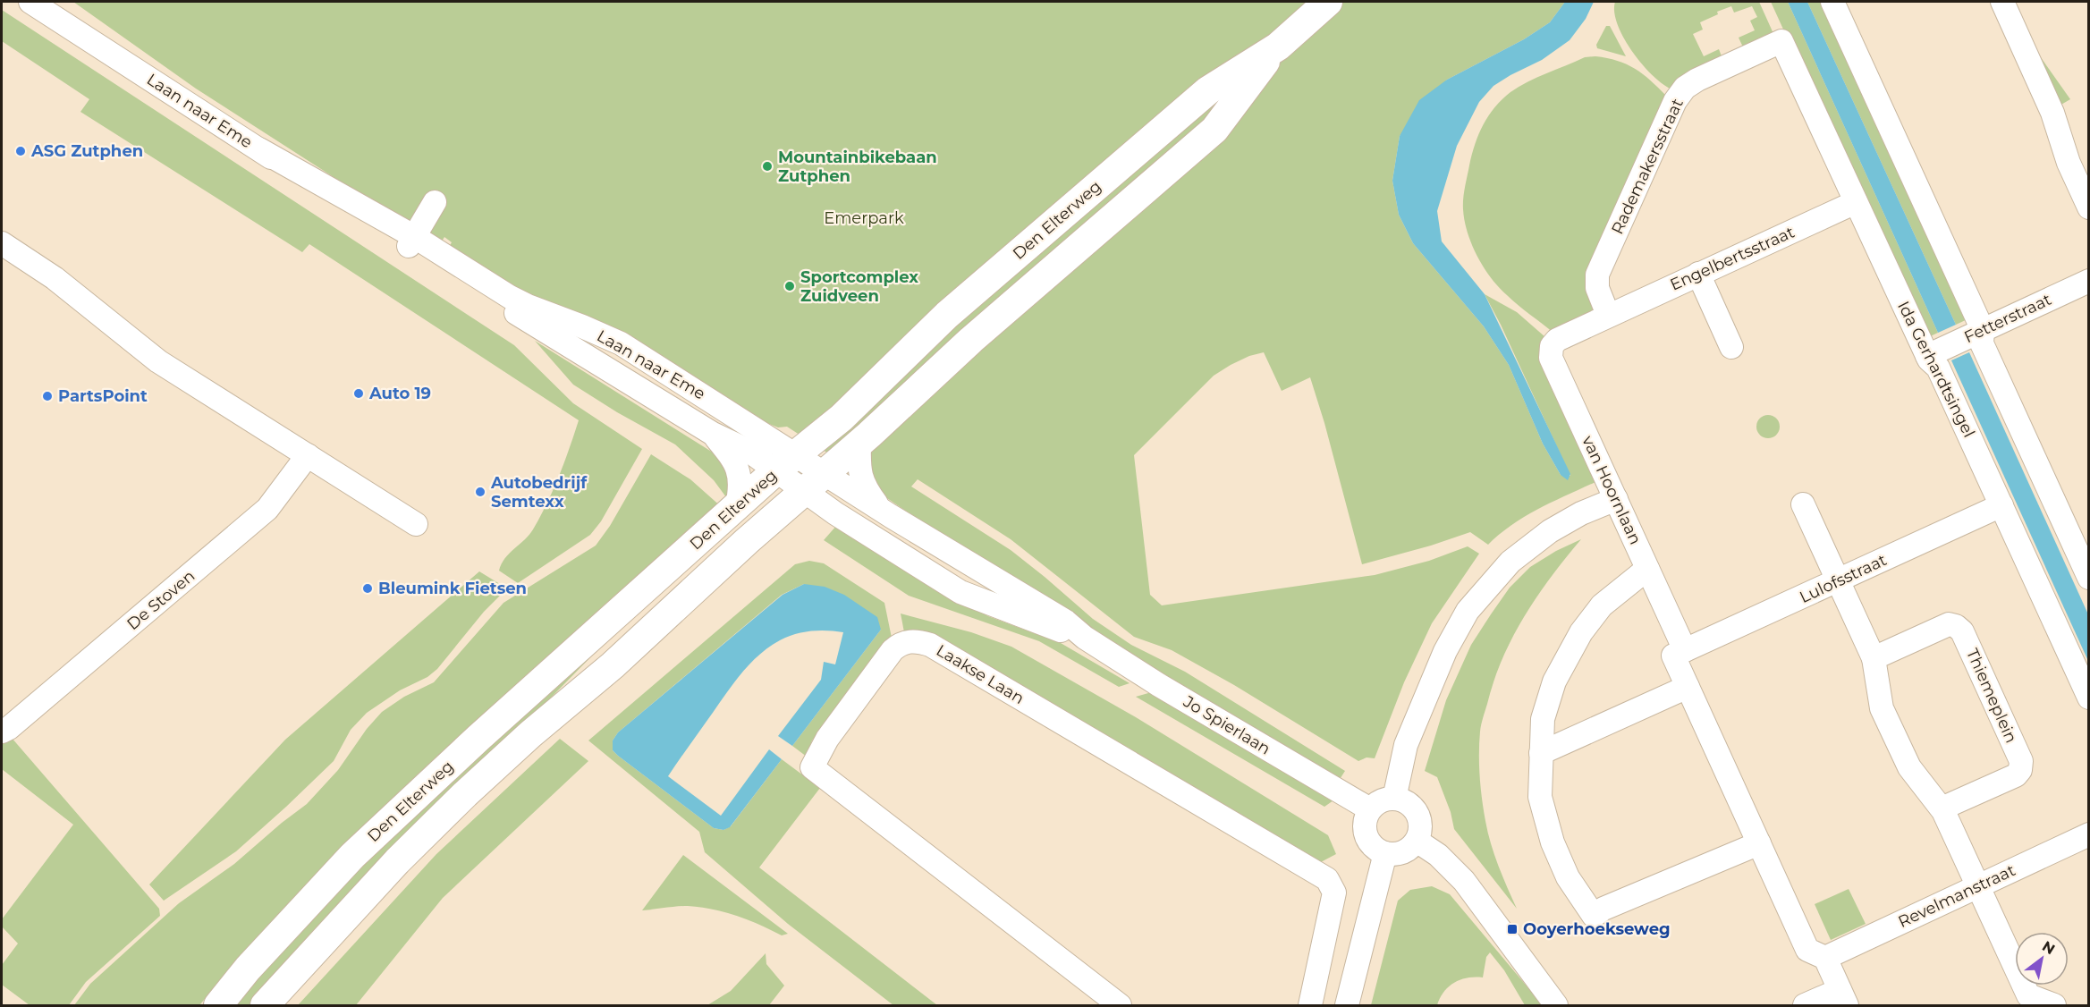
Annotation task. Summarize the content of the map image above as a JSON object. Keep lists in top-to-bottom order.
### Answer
{
  "streets": {
    "main road": ["Den Elterweg"],
    "street": [
      "Laan naar Eme",
      "Rademakersstraat",
      "Engelbertsstraat",
      "Fetterstraat",
      "Ida Gerhardtsingel",
      "van Hoornlaan",
      "Lulofsstraat",
      "De Stoven",
      "Laakse Laan",
      "Thiemeplein",
      "Jo Spierlaan",
      "Revelmanstraat"
    ]
  },
  "crossings": [
    ["Laan naar Eme", "Den Elterweg"],
    ["Laan naar Eme", "Jo Spierlaan"],
    ["Rademakersstraat", "Engelbertsstraat"],
    ["Rademakersstraat", "Ida Gerhardtsingel"],
    ["Rademakersstraat", "van Hoornlaan"],
    ["Den Elterweg", "Jo Spierlaan"],
    ["Engelbertsstraat", "Ida Gerhardtsingel"],
    ["Engelbertsstraat", "van Hoornlaan"],
    ["Fetterstraat", "Ida Gerhardtsingel"],
    ["Ida Gerhardtsingel", "Lulofsstraat"],
    ["van Hoornlaan", "Lulofsstraat"]
  ],
  "parks": ["Emerpark"],
  "places": {
    "other": [
      "ASG Zutphen",
      "Mountainbikebaan Zutphen",
      "Sportcomplex Zuidveen",
      "Auto 19",
      "PartsPoint",
      "Autobedrijf Semtexx",
      "Bleumink Fietsen"
    ],
    "transit": ["Ooyerhoekseweg"]
  },
  "north": "top right"
}
